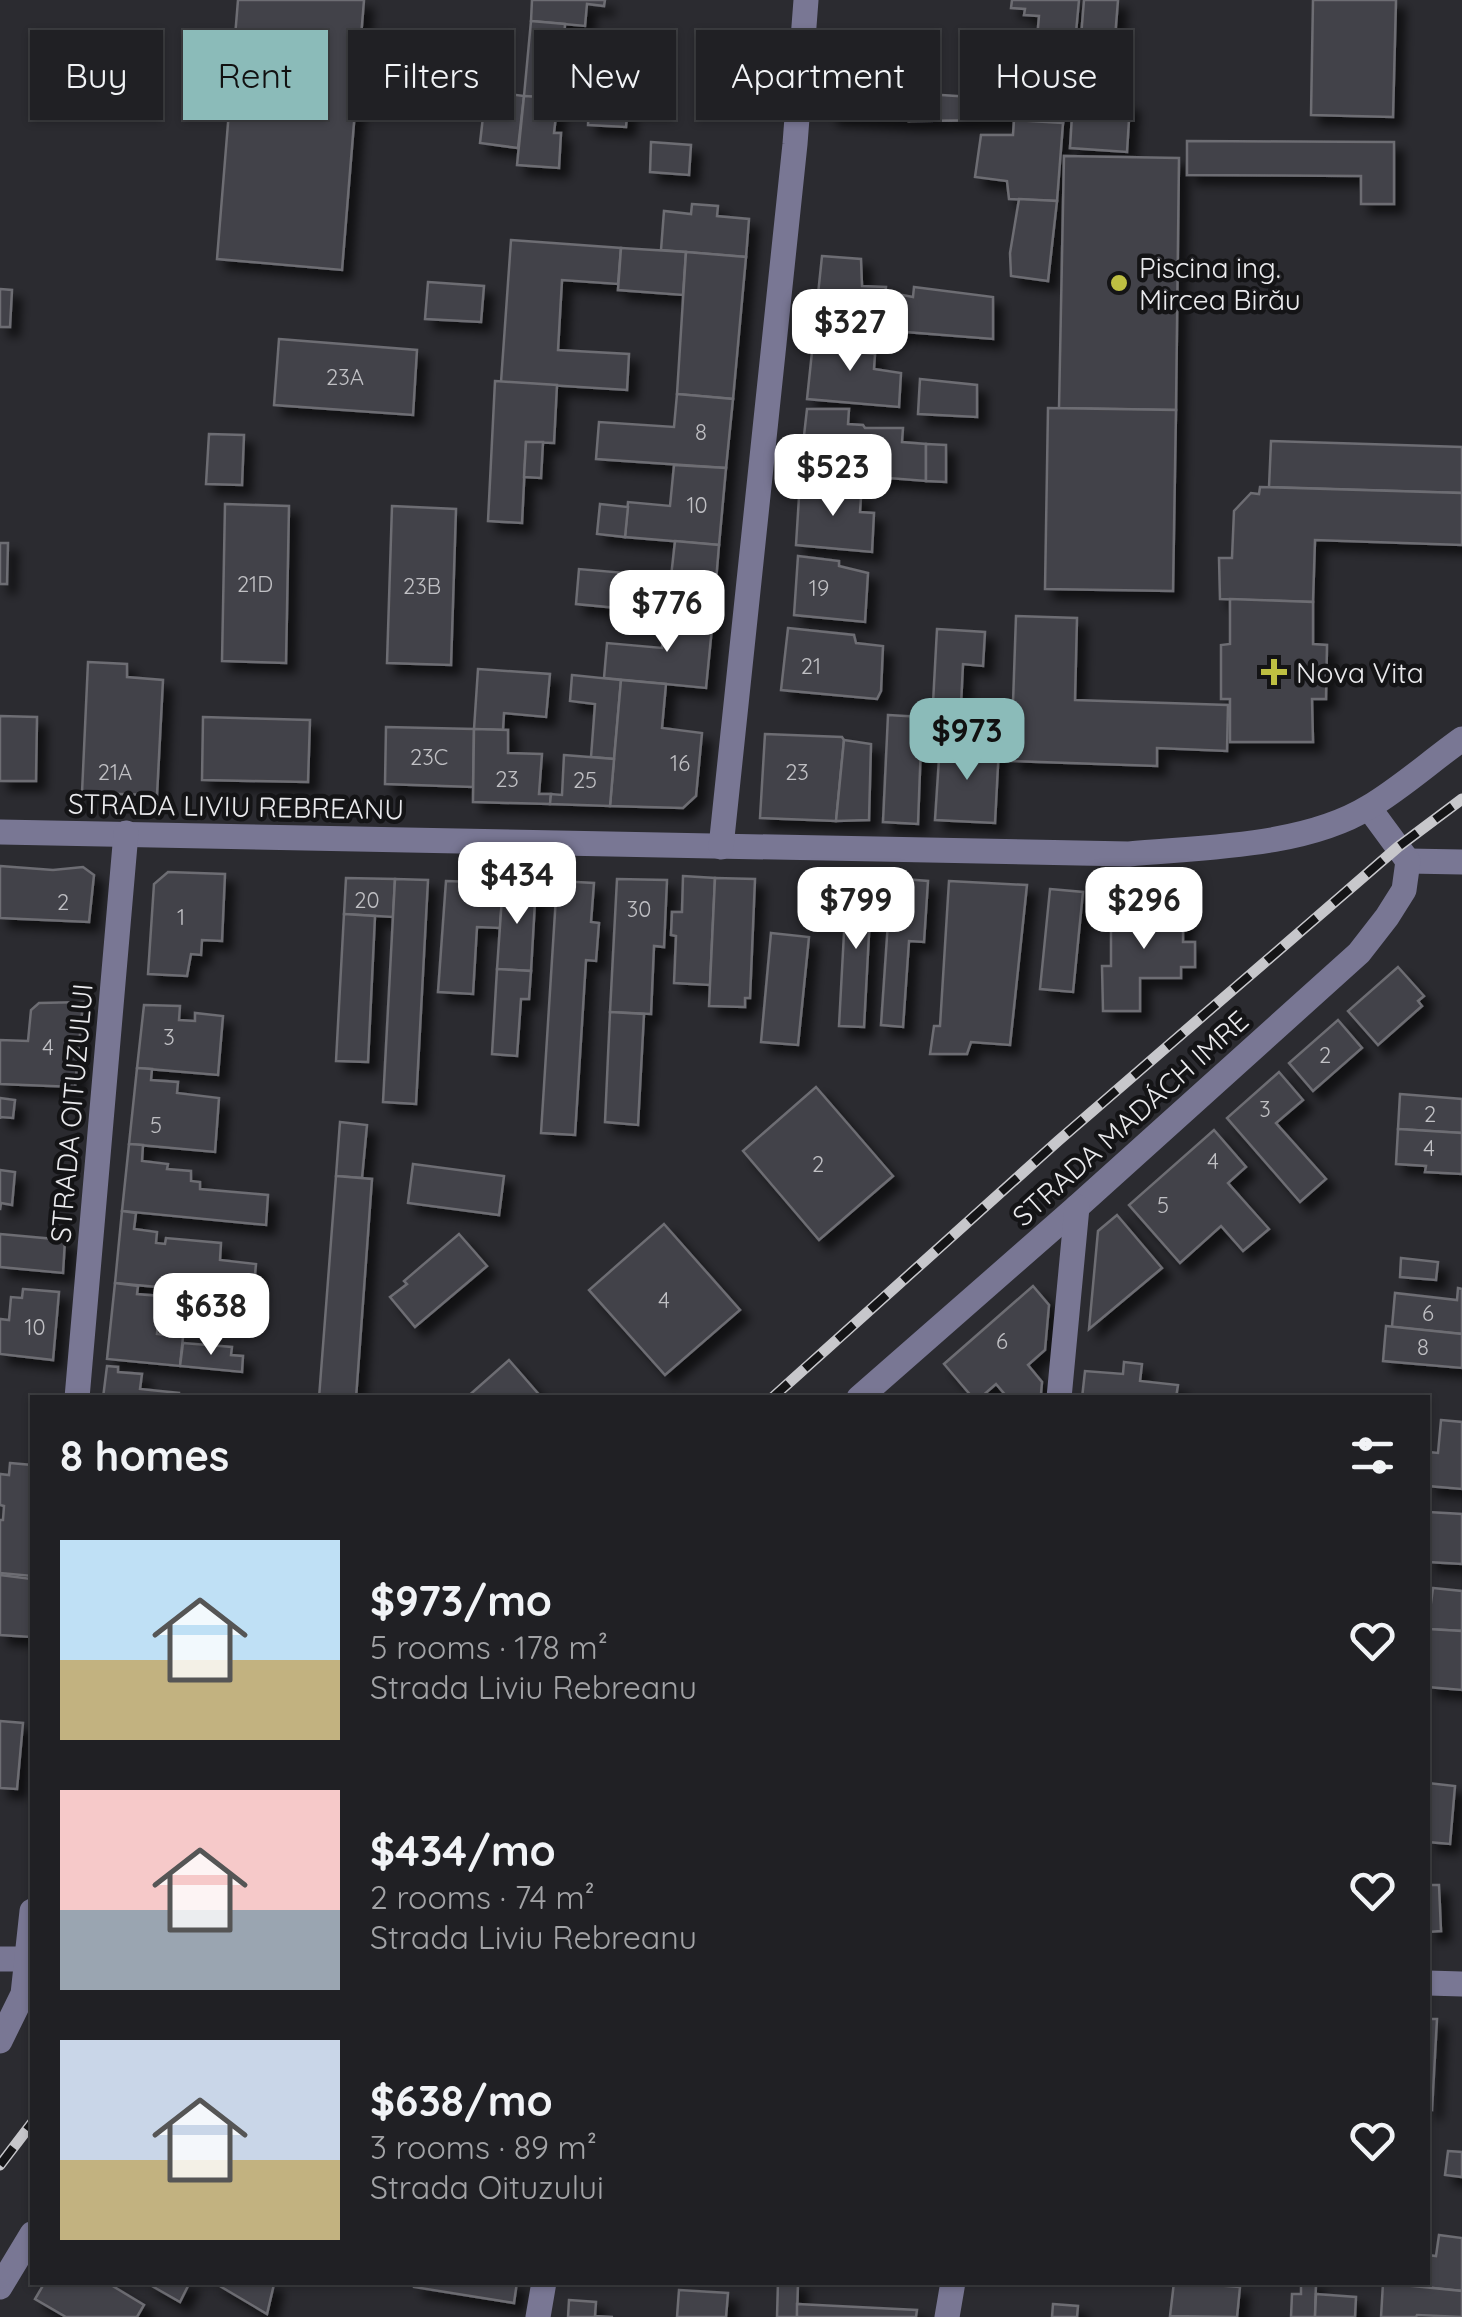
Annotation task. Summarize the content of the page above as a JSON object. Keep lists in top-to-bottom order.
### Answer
{
  "streets": {
    "street": ["STRADA LIVIU REBREANU", "STRADA OITUZULUI", "STRADA MADÁCH IMRE"]
  },
  "crossings": [
    ["STRADA LIVIU REBREANU", "STRADA OITUZULUI"]
  ],
  "places": {
    "other": ["Piscina ing. Mircea Birău"],
    "health": ["Nova Vita"]
  },
  "house_numbers": [
    "23A",
    "8",
    "10",
    "21D",
    "23B",
    "19",
    "21",
    "23C",
    "16",
    "21A",
    "23",
    "23",
    "25",
    "20",
    "2",
    "30",
    "1",
    "3",
    "4",
    "2",
    "3",
    "2",
    "5",
    "4",
    "4",
    "2",
    "5",
    "4",
    "6",
    "10",
    "6",
    "8"
  ],
  "page": {
    "chip": [
      "Buy",
      "Rent",
      "Filters",
      "New",
      "Apartment",
      "House"
    ],
    "price": [
      "$327",
      "$523",
      "$776",
      "$973",
      "$434",
      "$799",
      "$296",
      "$638"
    ],
    "heading": "8 homes",
    "list": [
      {
        "name": "$973/mo",
        "note": "5 rooms · 178 m² · Strada Liviu Rebreanu"
      },
      {
        "name": "$434/mo",
        "note": "2 rooms · 74 m² · Strada Liviu Rebreanu"
      },
      {
        "name": "$638/mo",
        "note": "3 rooms · 89 m² · Strada Oituzului"
      }
    ]
  }
}
